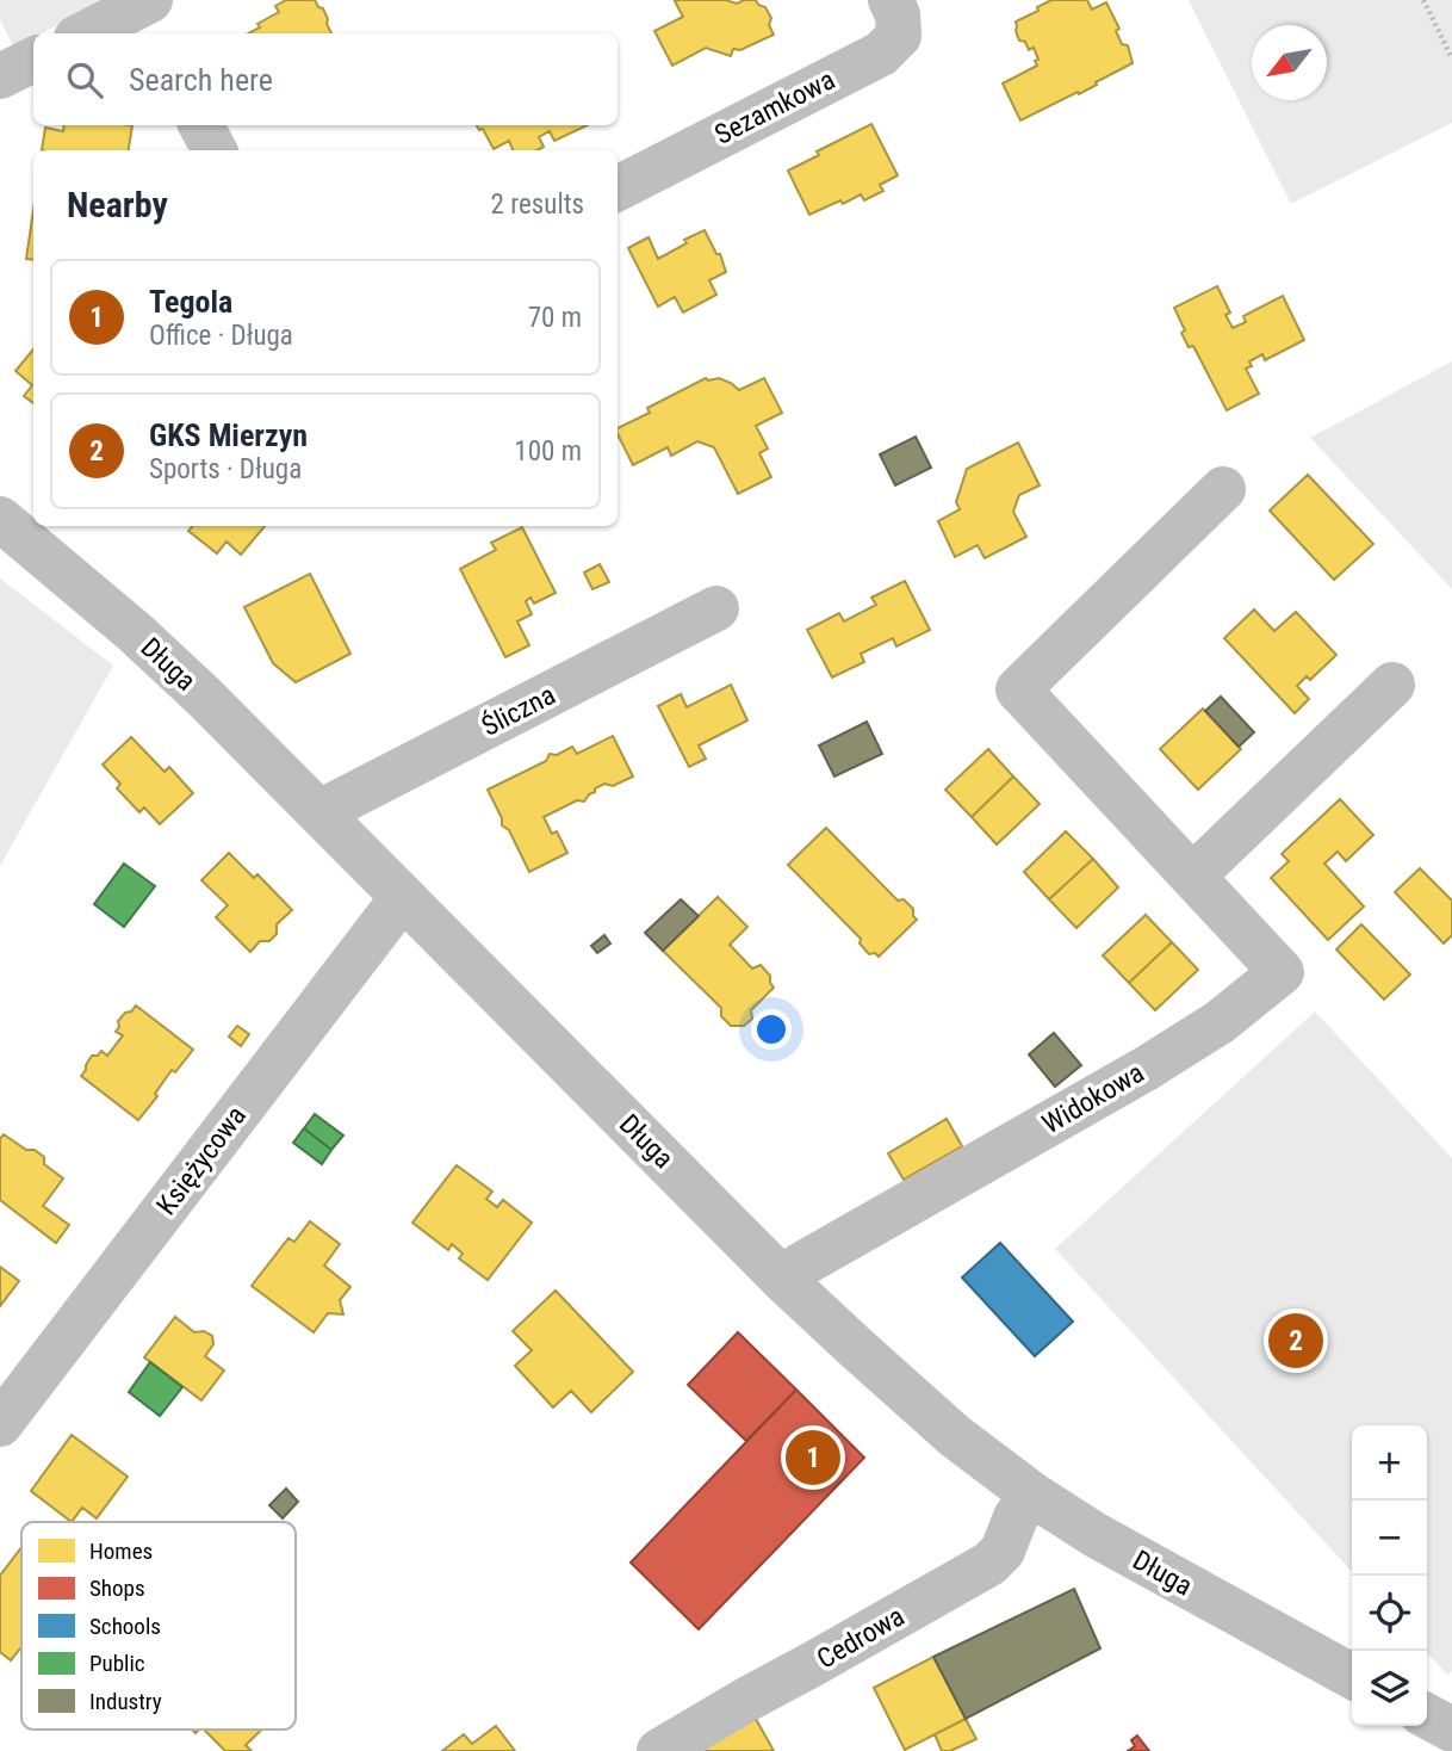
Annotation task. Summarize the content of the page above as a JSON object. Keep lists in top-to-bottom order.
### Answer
{
  "streets": {
    "street": [
      "Sezamkowa",
      "Długa",
      "Śliczna",
      "Widokowa",
      "Księżycowa",
      "Cedrowa"
    ]
  },
  "crossings": [
    ["Długa", "Śliczna"],
    ["Długa", "Widokowa"],
    ["Długa", "Księżycowa"],
    ["Długa", "Cedrowa"]
  ],
  "legend": [
    "Homes",
    "Shops",
    "Schools",
    "Public",
    "Industry"
  ],
  "north": "bottom left",
  "page": {
    "search": "Search here",
    "heading": ["Nearby", "2 results"],
    "list": [
      {
        "mark": "1",
        "name": "Tegola",
        "note": "Office · Długa",
        "value": "70 m"
      },
      {
        "mark": "2",
        "name": "GKS Mierzyn",
        "note": "Sports · Długa",
        "value": "100 m"
      }
    ],
    "pins": ["2", "1"],
    "map_buttons": ["+", "−"]
  }
}
